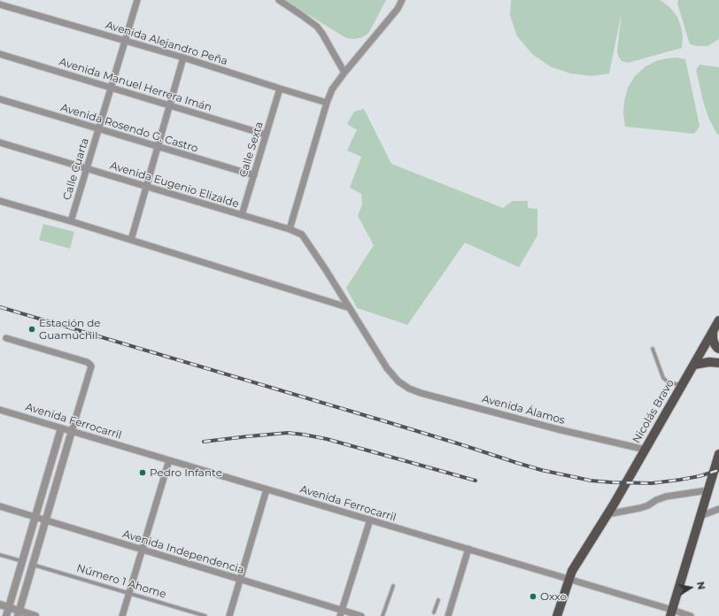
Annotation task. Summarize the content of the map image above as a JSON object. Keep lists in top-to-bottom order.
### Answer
{
  "streets": {
    "main road": ["Nicolás Bravo"],
    "street": [
      "Avenida Alejandro Peña",
      "Avenida Manuel Herrera Imán",
      "Avenida Rosendo G. Castro",
      "Calle Sexta",
      "Calle Cuarta",
      "Avenida Eugenio Elizalde",
      "Avenida Álamos",
      "Avenida Ferrocarril",
      "Avenida Independencia"
    ],
    "lane": ["Número 1 Ahome"]
  },
  "crossings": [
    ["Avenida Alejandro Peña", "Calle Sexta"],
    ["Avenida Alejandro Peña", "Calle Cuarta"],
    ["Avenida Manuel Herrera Imán", "Calle Sexta"],
    ["Avenida Manuel Herrera Imán", "Calle Cuarta"],
    ["Avenida Rosendo G. Castro", "Calle Sexta"],
    ["Avenida Rosendo G. Castro", "Calle Cuarta"],
    ["Calle Sexta", "Avenida Eugenio Elizalde"],
    ["Calle Cuarta", "Avenida Eugenio Elizalde"],
    ["Avenida Eugenio Elizalde", "Avenida Álamos"],
    ["Avenida Álamos", "Nicolás Bravo"],
    ["Nicolás Bravo", "Avenida Ferrocarril"]
  ],
  "places": ["Estación de Guamúchil", "Pedro Infante", "Oxxo"],
  "north": "right"
}
